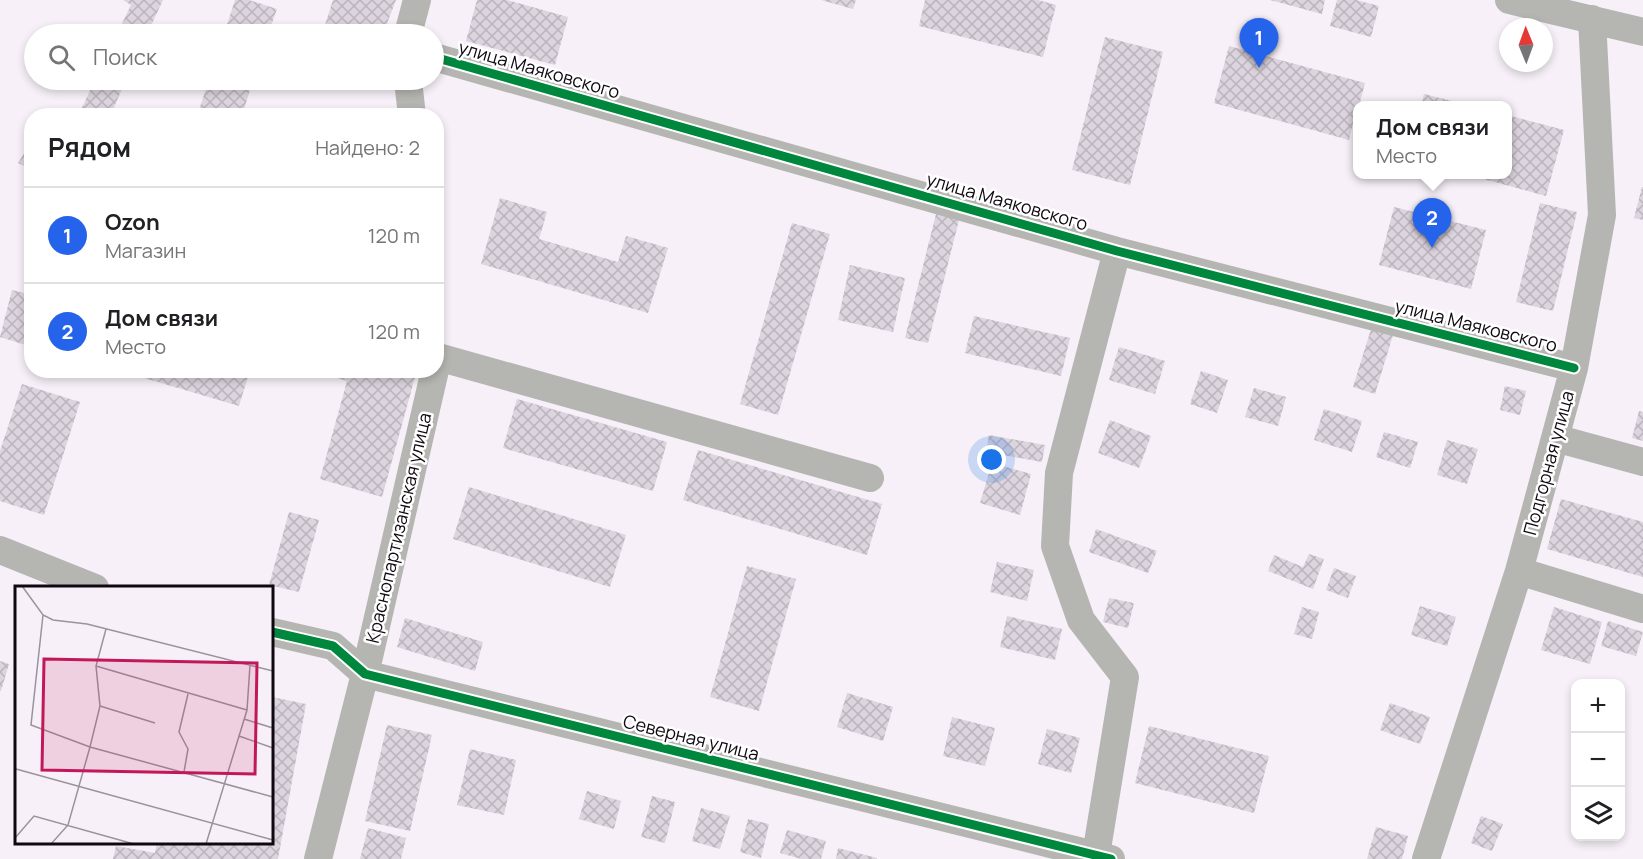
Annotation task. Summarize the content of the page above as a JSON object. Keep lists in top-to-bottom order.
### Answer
{
  "streets": {
    "street": [
      "улица Маяковского",
      "Подгорная улица",
      "Краснопартизанская улица",
      "Северная улица"
    ]
  },
  "crossings": [
    ["улица Маяковского", "Подгорная улица"],
    ["Краснопартизанская улица", "Северная улица"]
  ],
  "north": "top",
  "page": {
    "pins": ["1", "2"],
    "search": "Поиск",
    "popup": ["Дом связи", "Место"],
    "heading": ["Рядом", "Найдено: 2"],
    "list": [
      {
        "mark": "1",
        "name": "Ozon",
        "note": "Магазин",
        "value": "120 m"
      },
      {
        "mark": "2",
        "name": "Дом связи",
        "note": "Место",
        "value": "120 m"
      }
    ],
    "map_buttons": ["+", "−"]
  }
}
